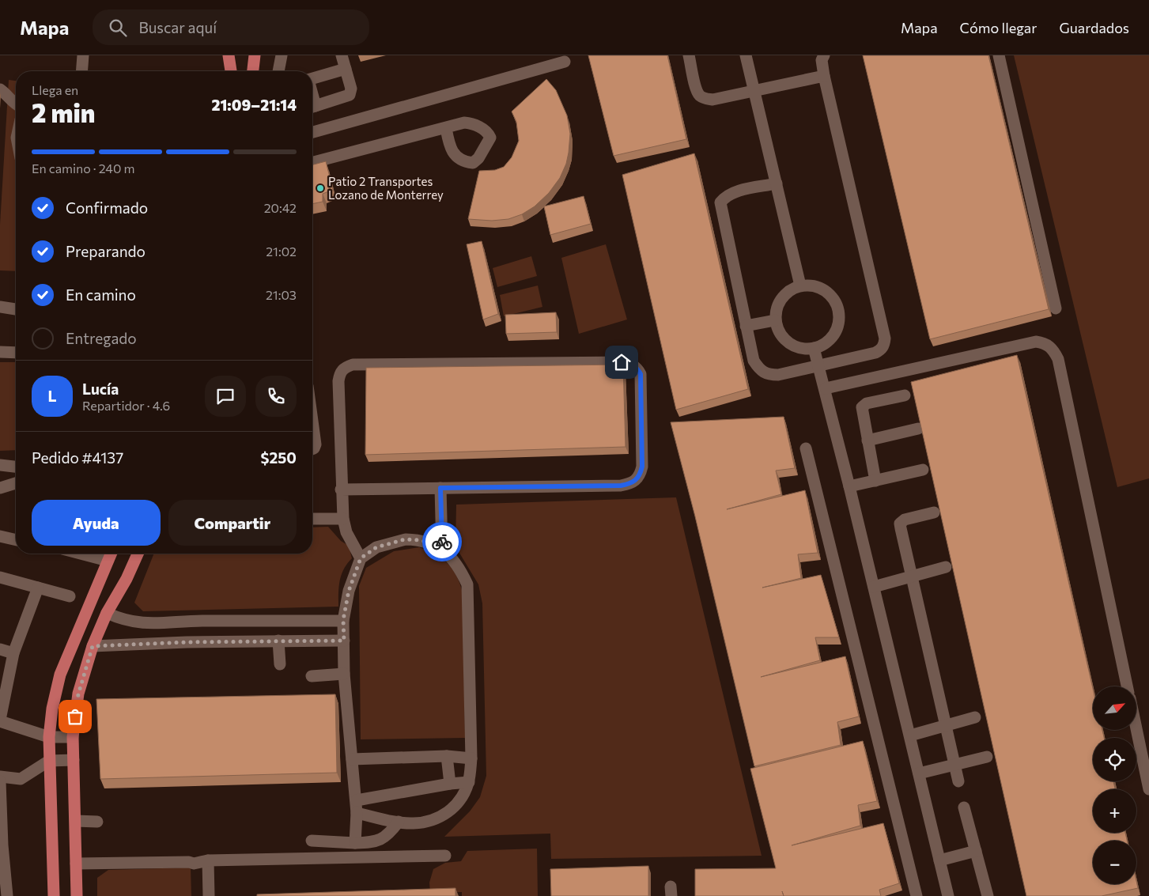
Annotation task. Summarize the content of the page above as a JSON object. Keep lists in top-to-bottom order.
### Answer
{
  "places": ["Patio 2 Transportes Lozano de Monterrey"],
  "north": "top right",
  "page": {
    "header": "Mapa",
    "search": "Buscar aquí",
    "nav": ["Mapa", "Cómo llegar", "Guardados"],
    "heading": ["2 min", "Llega en", "21:09–21:14"],
    "panel": [
      "Lucía",
      "Repartidor · 4.6",
      "Pedido #4137",
      "$250"
    ],
    "bar": "En camino · 240 m",
    "list": [
      ["Confirmado", "20:42"],
      ["Preparando", "21:02"],
      ["En camino", "21:03"],
      "Entregado"
    ],
    "round": "L",
    "buttons": ["Ayuda", "Compartir"],
    "map_buttons": ["+", "−"]
  }
}
